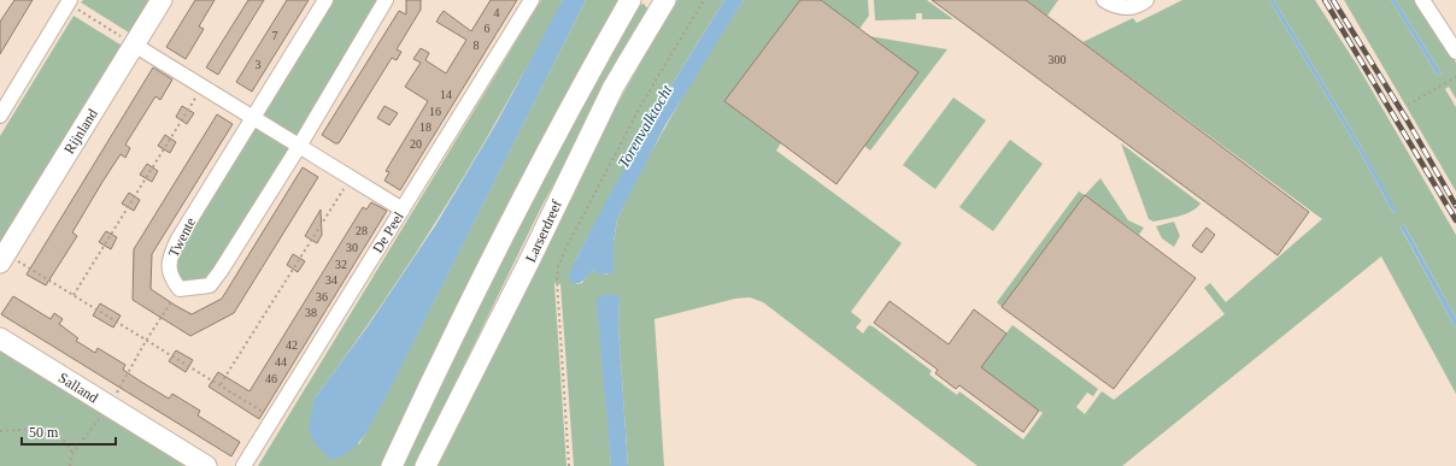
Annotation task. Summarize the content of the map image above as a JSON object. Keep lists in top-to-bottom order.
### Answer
{
  "streets": {
    "main road": ["Rijnland", "Larserdreef", "Salland"],
    "street": ["De Peel", "Twente"]
  },
  "water": ["Torenvalktocht"],
  "house_numbers": [
    "4",
    "6",
    "7",
    "8",
    "300",
    "3",
    "14",
    "16",
    "18",
    "20",
    "28",
    "30",
    "32",
    "34",
    "36",
    "38",
    "42",
    "44",
    "46"
  ],
  "scale_bar": "50 m"
}
